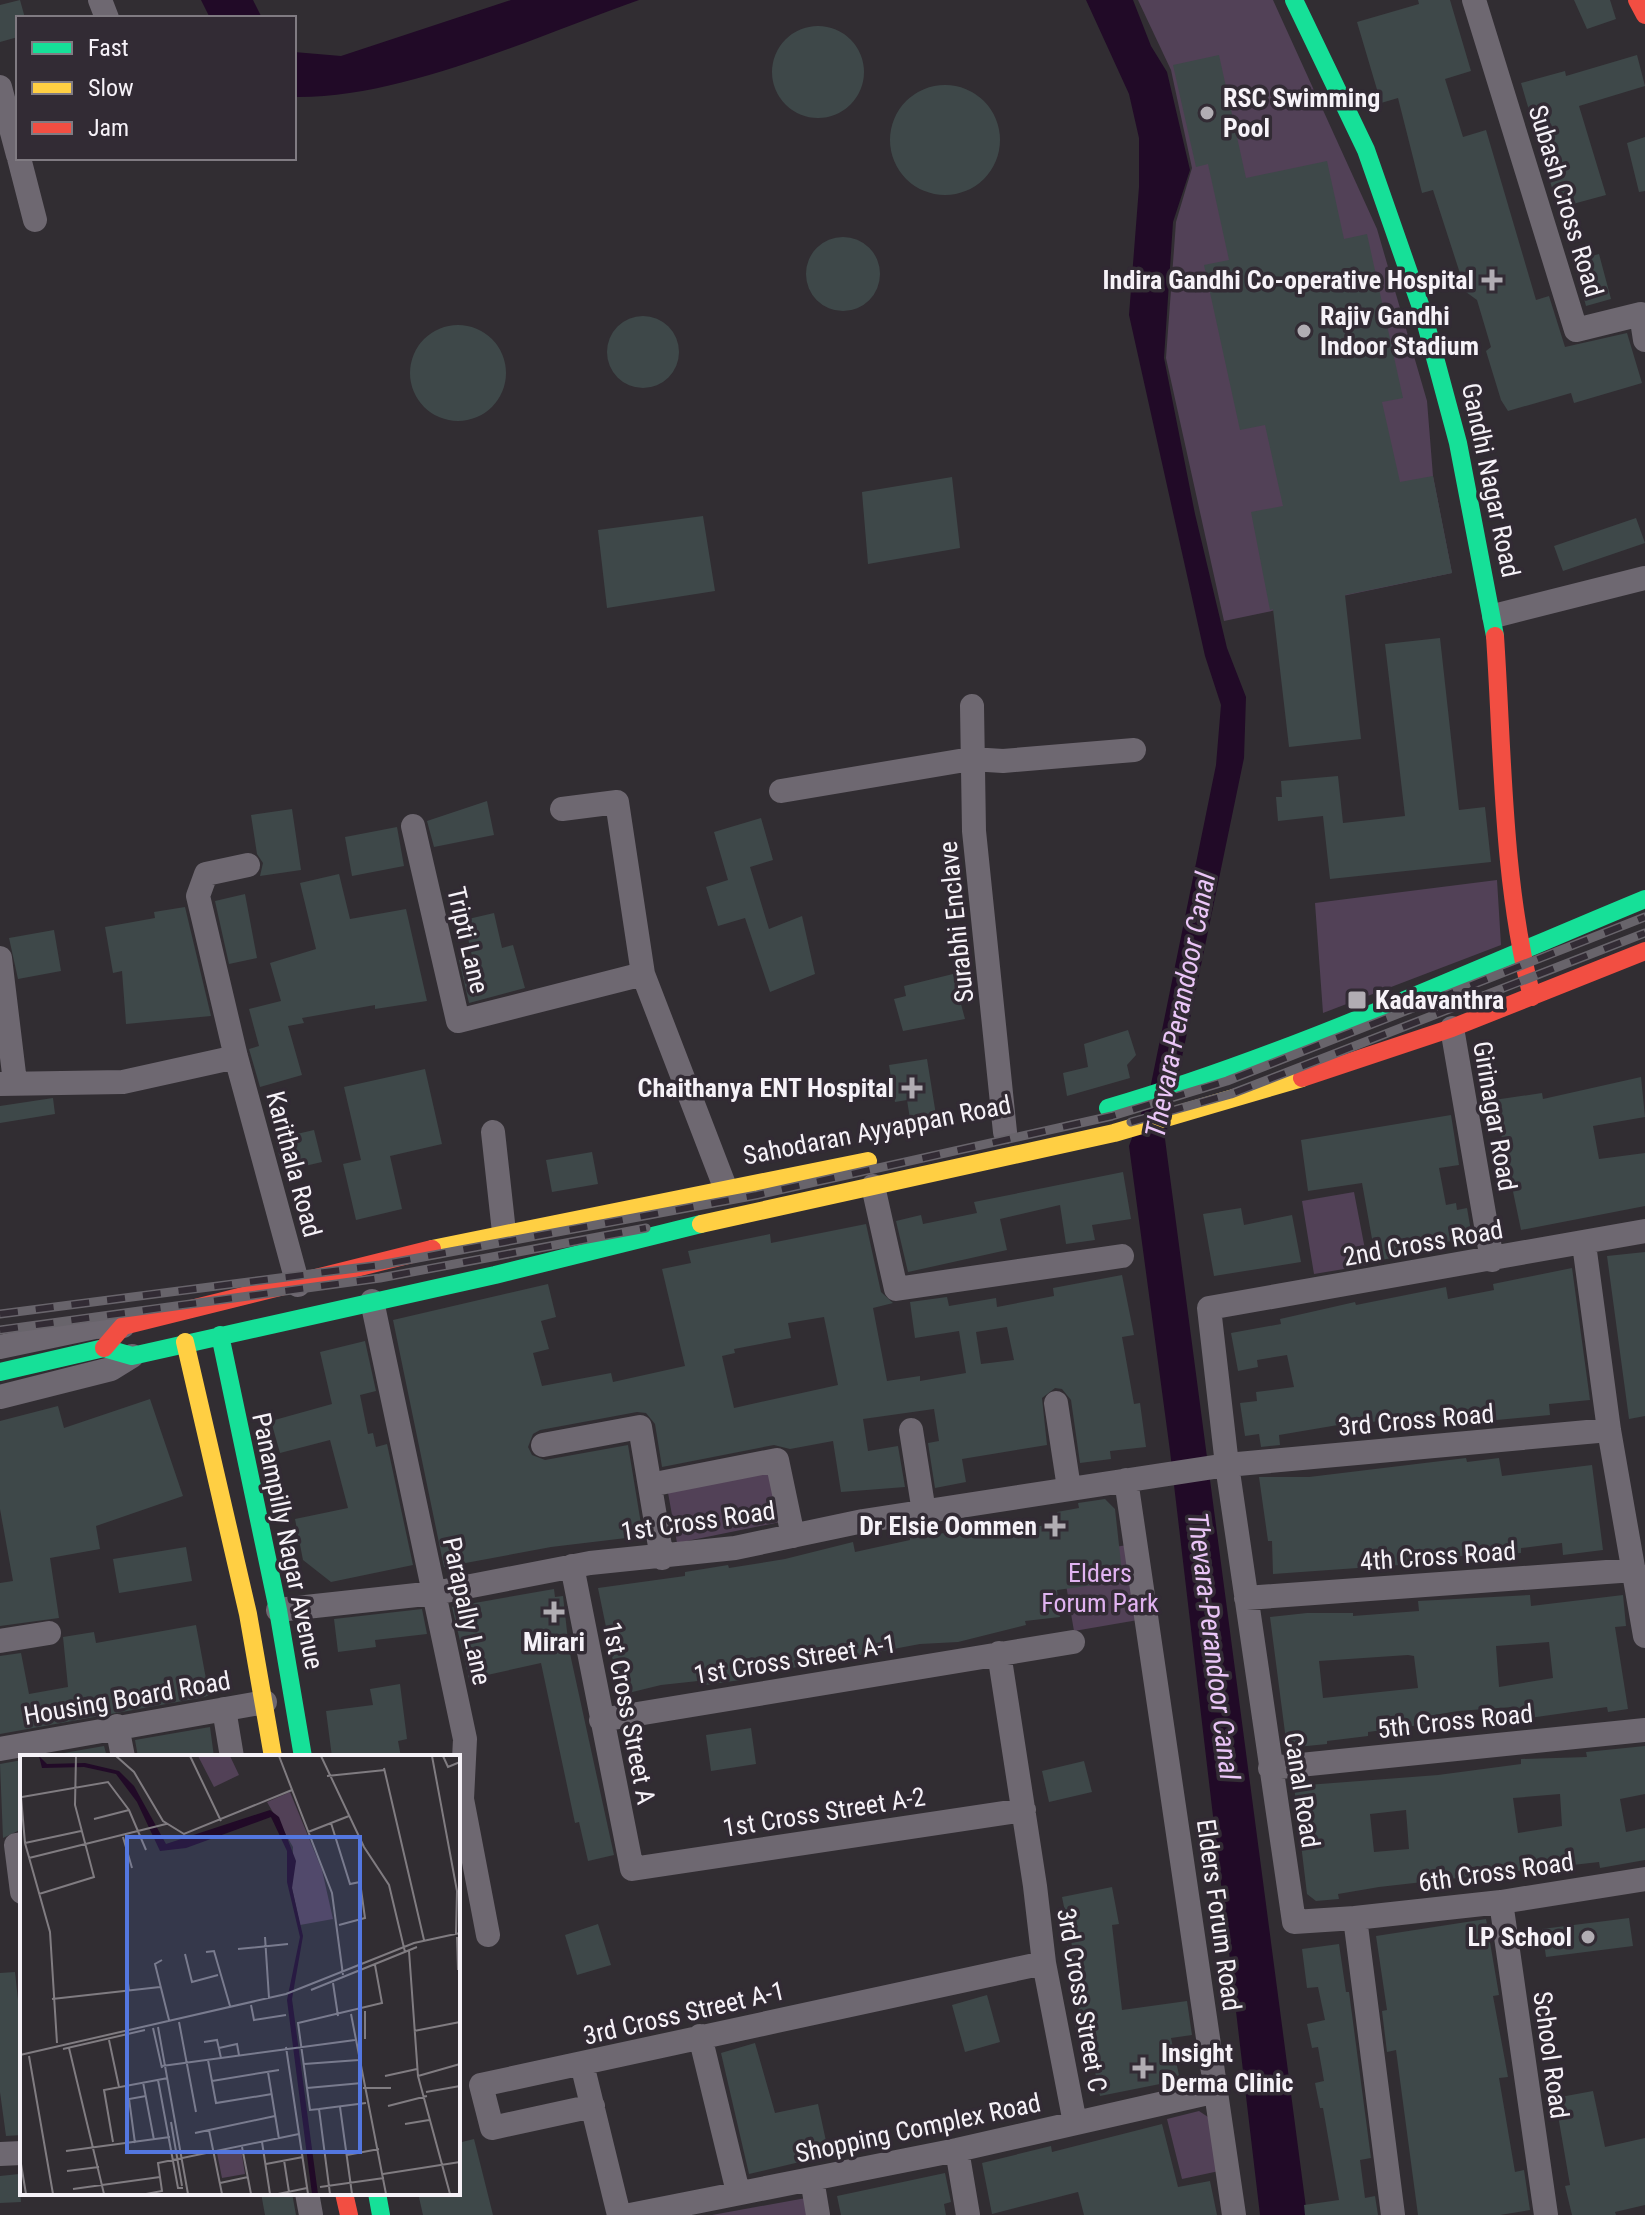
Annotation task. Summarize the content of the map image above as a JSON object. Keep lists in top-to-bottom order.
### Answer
{
  "streets": {
    "main road": ["Gandhi Nagar Road", "Sahodaran Ayyappan Road", "Panampilly Nagar Avenue"],
    "street": [
      "Subash Cross Road",
      "Surabhi Enclave",
      "Tripti Lane",
      "Girinagar Road",
      "Karithala Road",
      "2nd Cross Road",
      "3rd Cross Road",
      "1st Cross Road",
      "4th Cross Road",
      "Parapally Lane",
      "1st Cross Street A-1",
      "Housing Board Road",
      "1st Cross Street A",
      "5th Cross Road",
      "Canal Road",
      "1st Cross Street A-2",
      "6th Cross Road",
      "Elders Forum Road",
      "3rd Cross Street C",
      "3rd Cross Street A-1",
      "School Road",
      "Shopping Complex Road"
    ]
  },
  "crossings": [
    ["Gandhi Nagar Road", "Sahodaran Ayyappan Road"],
    ["Girinagar Road", "Sahodaran Ayyappan Road"],
    ["Girinagar Road", "2nd Cross Road"],
    ["Sahodaran Ayyappan Road", "Karithala Road"],
    ["Sahodaran Ayyappan Road", "Panampilly Nagar Avenue"],
    ["Sahodaran Ayyappan Road", "Parapally Lane"],
    ["2nd Cross Road", "Canal Road"],
    ["3rd Cross Road", "1st Cross Road"],
    ["3rd Cross Road", "Canal Road"],
    ["3rd Cross Road", "Elders Forum Road"],
    ["1st Cross Road", "Panampilly Nagar Avenue"],
    ["1st Cross Road", "Parapally Lane"],
    ["1st Cross Road", "1st Cross Street A"],
    ["1st Cross Road", "Elders Forum Road"],
    ["Panampilly Nagar Avenue", "Housing Board Road"],
    ["4th Cross Road", "Canal Road"],
    ["1st Cross Street A-1", "1st Cross Street A"],
    ["1st Cross Street A-1", "3rd Cross Street C"],
    ["1st Cross Street A", "1st Cross Street A-2"],
    ["5th Cross Road", "Canal Road"],
    ["Canal Road", "6th Cross Road"],
    ["1st Cross Street A-2", "3rd Cross Street C"],
    ["6th Cross Road", "School Road"],
    ["Elders Forum Road", "Shopping Complex Road"],
    ["3rd Cross Street C", "3rd Cross Street A-1"],
    ["3rd Cross Street C", "Shopping Complex Road"]
  ],
  "water": ["Thevara-Perandoor Canal"],
  "parks": ["Elders Forum Park"],
  "places": {
    "other": ["RSC Swimming Pool", "Rajiv Gandhi Indoor Stadium", "LP School"],
    "health": [
      "Indira Gandhi Co-operative Hospital",
      "Chaithanya ENT Hospital",
      "Dr Elsie Oommen",
      "Mirari",
      "Insight Derma Clinic"
    ],
    "transit": ["Kadavanthra"]
  },
  "legend": ["Fast", "Slow", "Jam"]
}
